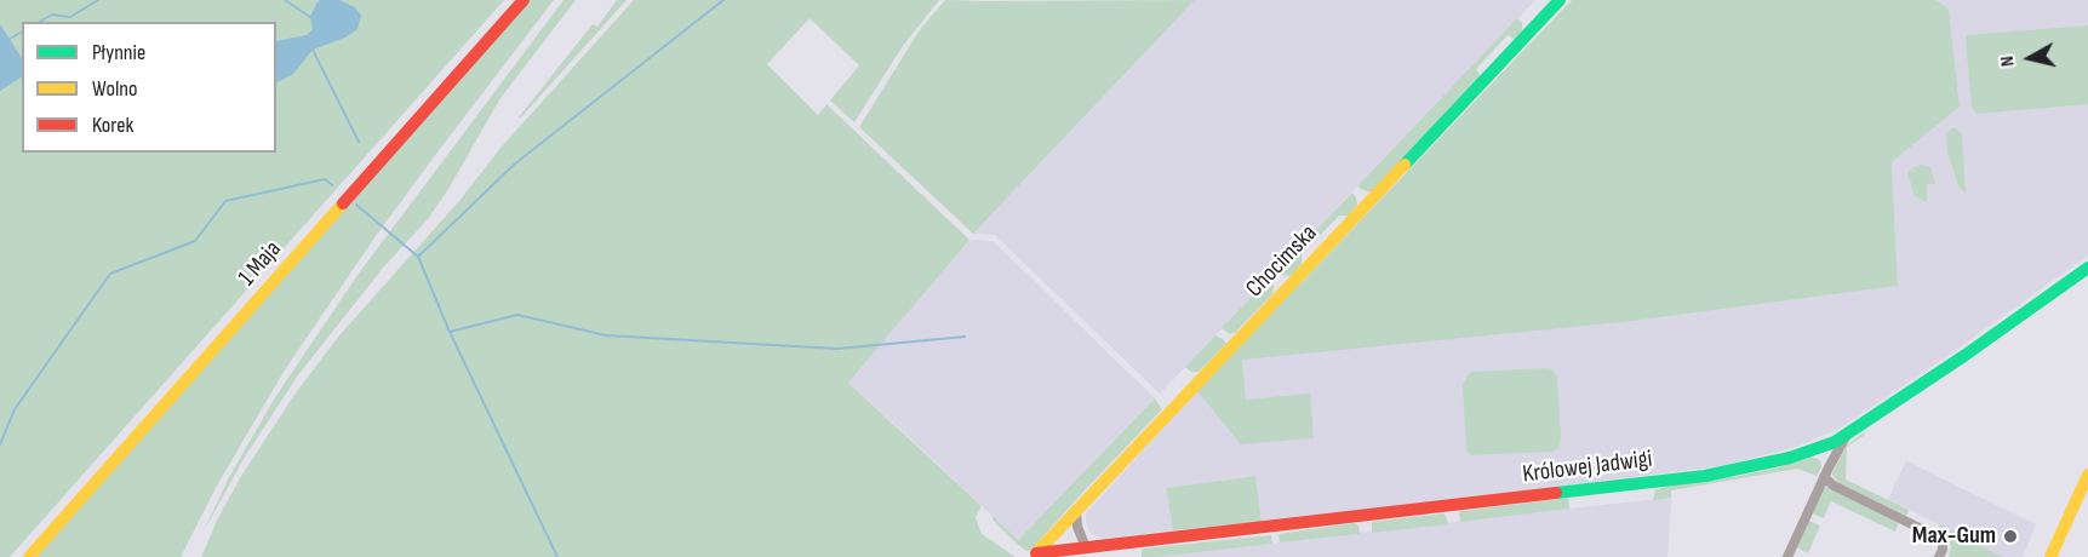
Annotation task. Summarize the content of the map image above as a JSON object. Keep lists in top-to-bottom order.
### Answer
{
  "streets": {
    "street": ["Chocimska", "1 Maja", "Królowej Jadwigi"]
  },
  "crossings": [
    ["Chocimska", "Królowej Jadwigi"]
  ],
  "places": ["Max-Gum"],
  "legend": ["Płynnie", "Wolno", "Korek"],
  "north": "left"
}
